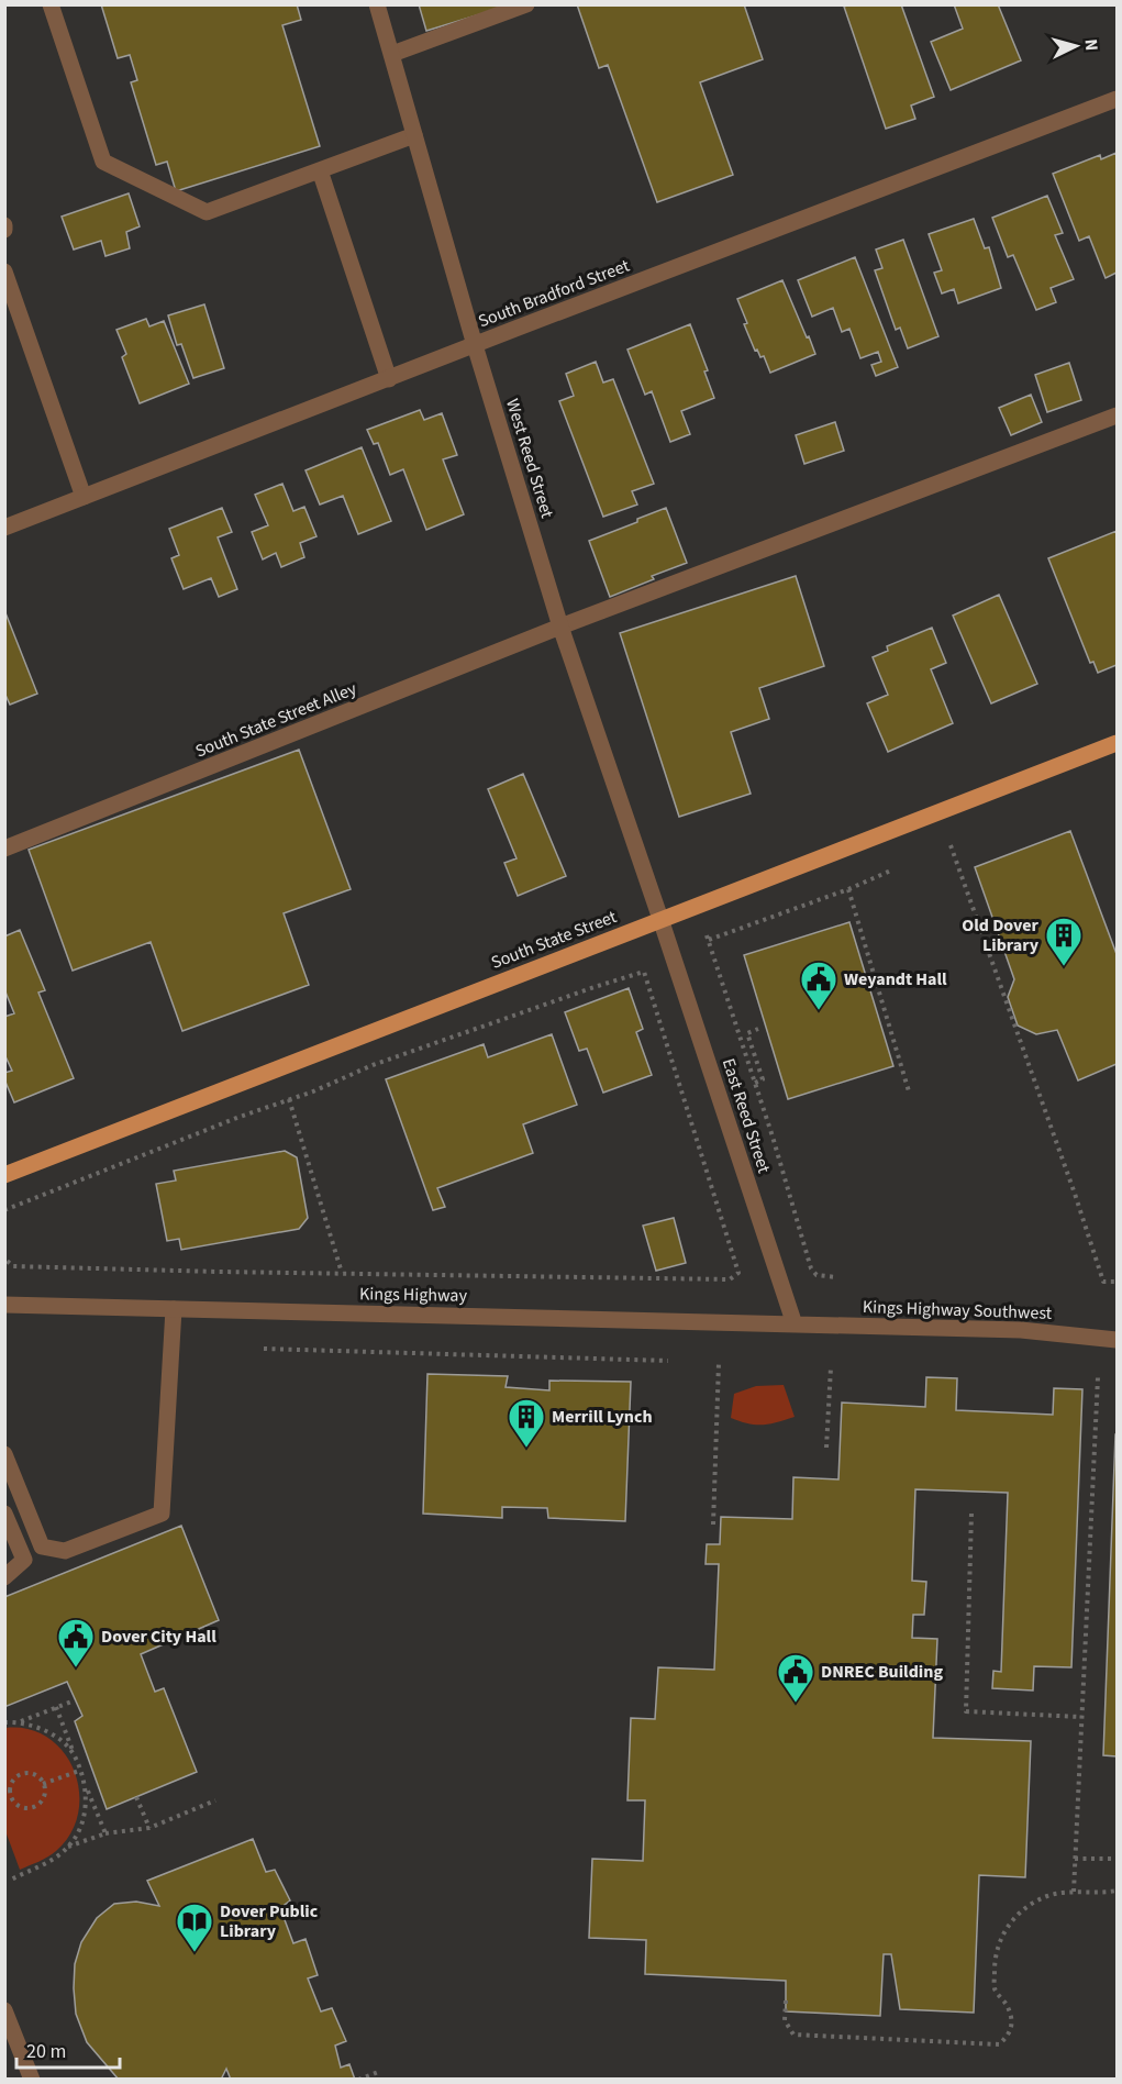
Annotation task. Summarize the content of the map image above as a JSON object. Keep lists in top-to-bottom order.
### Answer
{
  "streets": {
    "main road": ["South State Street"],
    "street": [
      "South Bradford Street",
      "West Reed Street",
      "South State Street Alley",
      "East Reed Street",
      "Kings Highway",
      "Kings Highway Southwest"
    ]
  },
  "crossings": [
    ["South Bradford Street", "West Reed Street"],
    ["West Reed Street", "South State Street Alley"],
    ["West Reed Street", "South State Street"],
    ["West Reed Street", "East Reed Street"],
    ["South State Street", "East Reed Street"],
    ["East Reed Street", "Kings Highway"],
    ["East Reed Street", "Kings Highway Southwest"],
    ["Kings Highway", "Kings Highway Southwest"]
  ],
  "places": {
    "building": ["Old Dover Library", "Merrill Lynch"],
    "public building": ["Weyandt Hall", "Dover City Hall", "DNREC Building"],
    "library": ["Dover Public Library"]
  },
  "scale_bar": "20 m",
  "north": "right"
}
